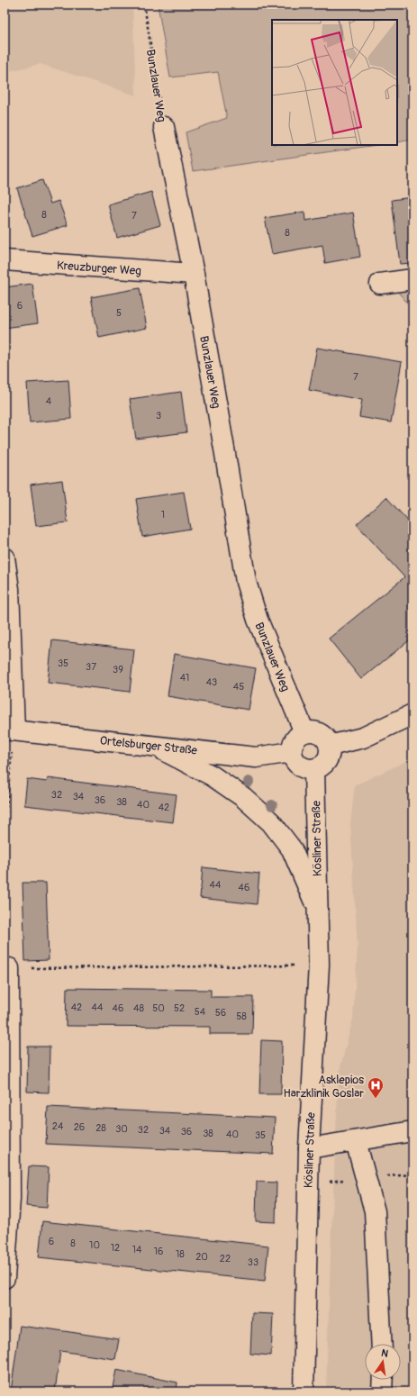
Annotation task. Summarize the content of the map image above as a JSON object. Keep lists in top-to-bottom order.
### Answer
{
  "streets": {
    "street": [
      "Bunzlauer Weg",
      "Kreuzburger Weg",
      "Ortelsburger Straße",
      "Kösliner Straße"
    ]
  },
  "crossings": [
    ["Bunzlauer Weg", "Kreuzburger Weg"],
    ["Bunzlauer Weg", "Ortelsburger Straße"],
    ["Bunzlauer Weg", "Kösliner Straße"],
    ["Ortelsburger Straße", "Kösliner Straße"]
  ],
  "places": {
    "hospital": ["Asklepios Harzklinik Goslar"]
  },
  "house_numbers": [
    "8",
    "7",
    "8",
    "6",
    "5",
    "7",
    "4",
    "3",
    "1",
    "35",
    "37",
    "39",
    "41",
    "43",
    "45",
    "32",
    "34",
    "36",
    "38",
    "40",
    "42",
    "44",
    "46",
    "42",
    "44",
    "46",
    "48",
    "50",
    "52",
    "54",
    "56",
    "58",
    "24",
    "26",
    "28",
    "30",
    "32",
    "34",
    "36",
    "38",
    "40",
    "35",
    "6",
    "8",
    "10",
    "12",
    "14",
    "16",
    "18",
    "20",
    "22",
    "33"
  ],
  "north": "top"
}
